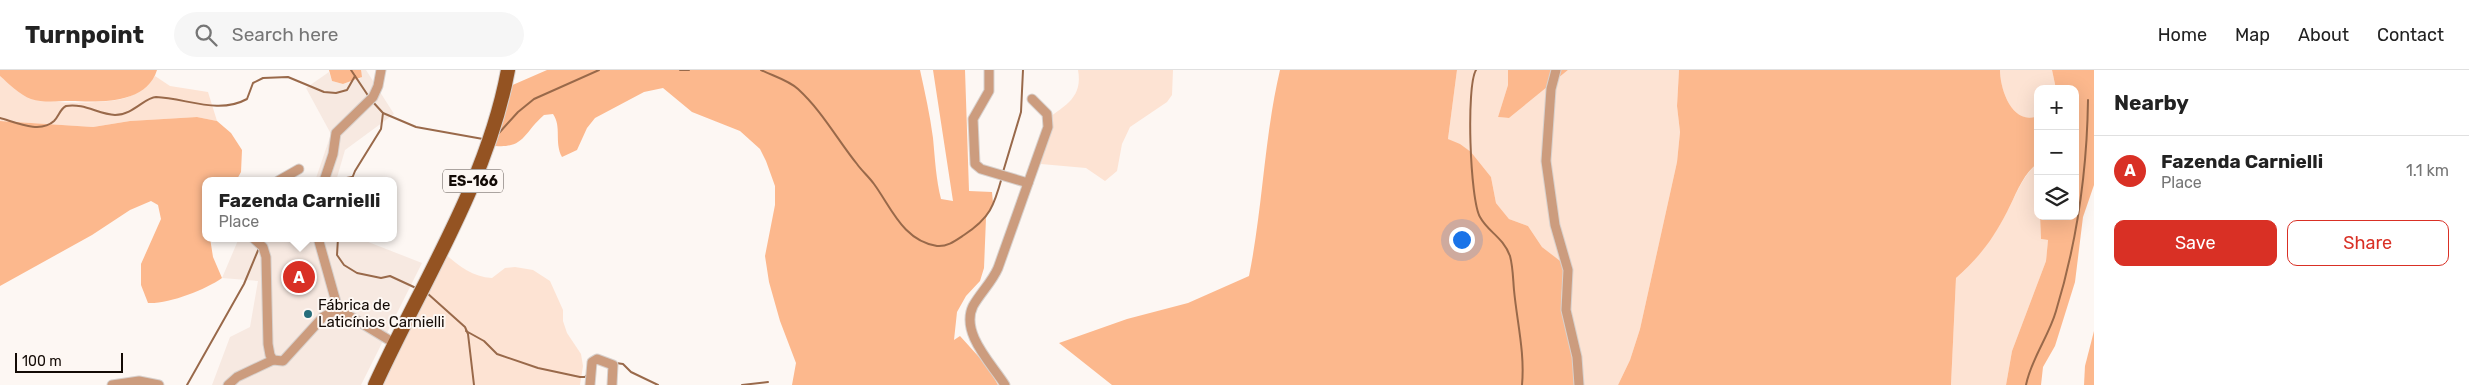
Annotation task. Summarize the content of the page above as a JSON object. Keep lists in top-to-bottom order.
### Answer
{
  "streets": {
    "main road": ["ES-166"]
  },
  "places": ["Fábrica de Laticínios Carnielli"],
  "scale_bar": "100 m",
  "page": {
    "header": "Turnpoint",
    "search": "Search here",
    "nav": [
      "Home",
      "Map",
      "About",
      "Contact"
    ],
    "heading": "Nearby",
    "map_buttons": ["+", "−"],
    "list": [
      {
        "mark": "A",
        "name": "Fazenda Carnielli",
        "note": "Place",
        "value": "1.1 km"
      }
    ],
    "popup": ["Fazenda Carnielli", "Place"],
    "buttons": ["Save", "Share"],
    "pins": "A",
    "scale": "100 m"
  }
}
